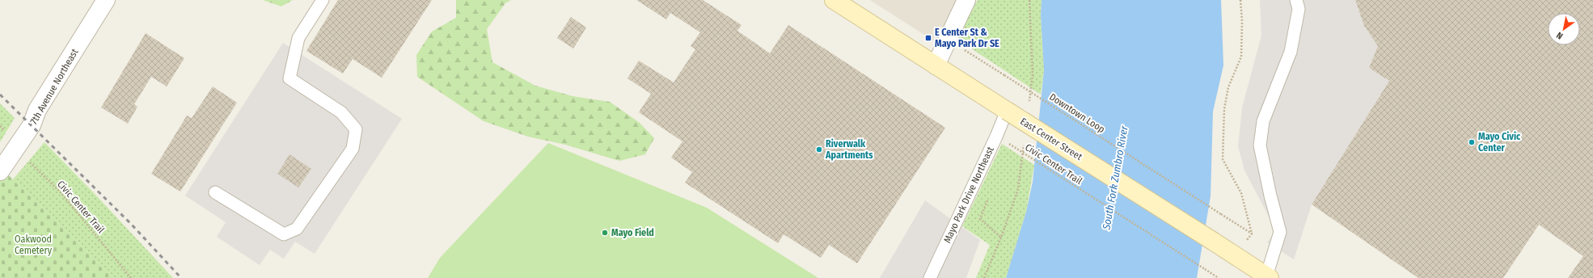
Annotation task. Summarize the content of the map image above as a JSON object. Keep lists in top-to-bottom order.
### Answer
{
  "streets": {
    "street": ["7th Avenue Northeast", "East Center Street"],
    "lane": ["Mayo Park Drive Northeast"],
    "path": ["Downtown Loop", "Civic Center Trail"]
  },
  "crossings": [
    ["7th Avenue Northeast", "Civic Center Trail"],
    ["East Center Street", "Mayo Park Drive Northeast"]
  ],
  "water": ["South Fork Zumbro River"],
  "parks": ["Oakwood Cemetery"],
  "places": {
    "transit": ["E Center St & Mayo Park Dr SE"],
    "other": ["Mayo Civic Center", "Riverwalk Apartments", "Mayo Field"]
  },
  "north": "bottom left"
}
